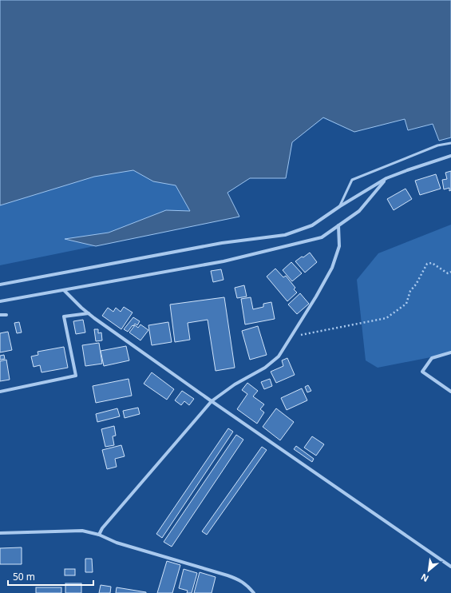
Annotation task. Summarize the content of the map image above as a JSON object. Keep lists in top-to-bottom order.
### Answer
{
  "scale_bar": "50 m",
  "north": "bottom left"
}
